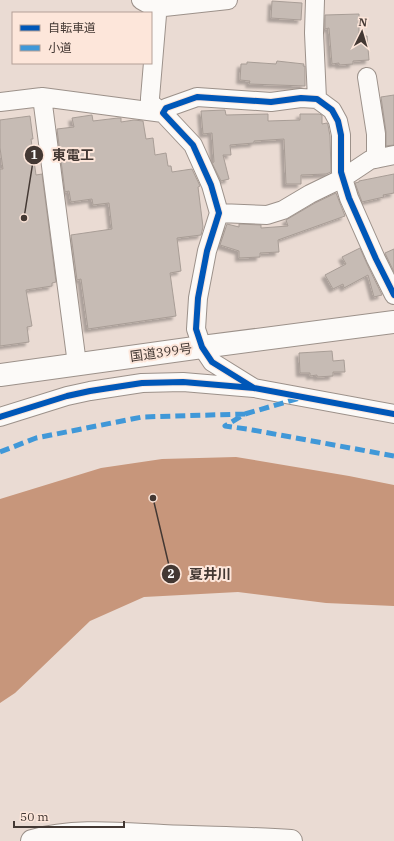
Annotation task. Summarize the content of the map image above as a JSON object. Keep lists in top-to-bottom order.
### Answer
{
  "streets": {
    "main road": ["国道399号"]
  },
  "places": ["東電工", "夏井川"],
  "legend": ["自転車道", "小道"],
  "scale_bar": "50 m",
  "north": "top"
}
